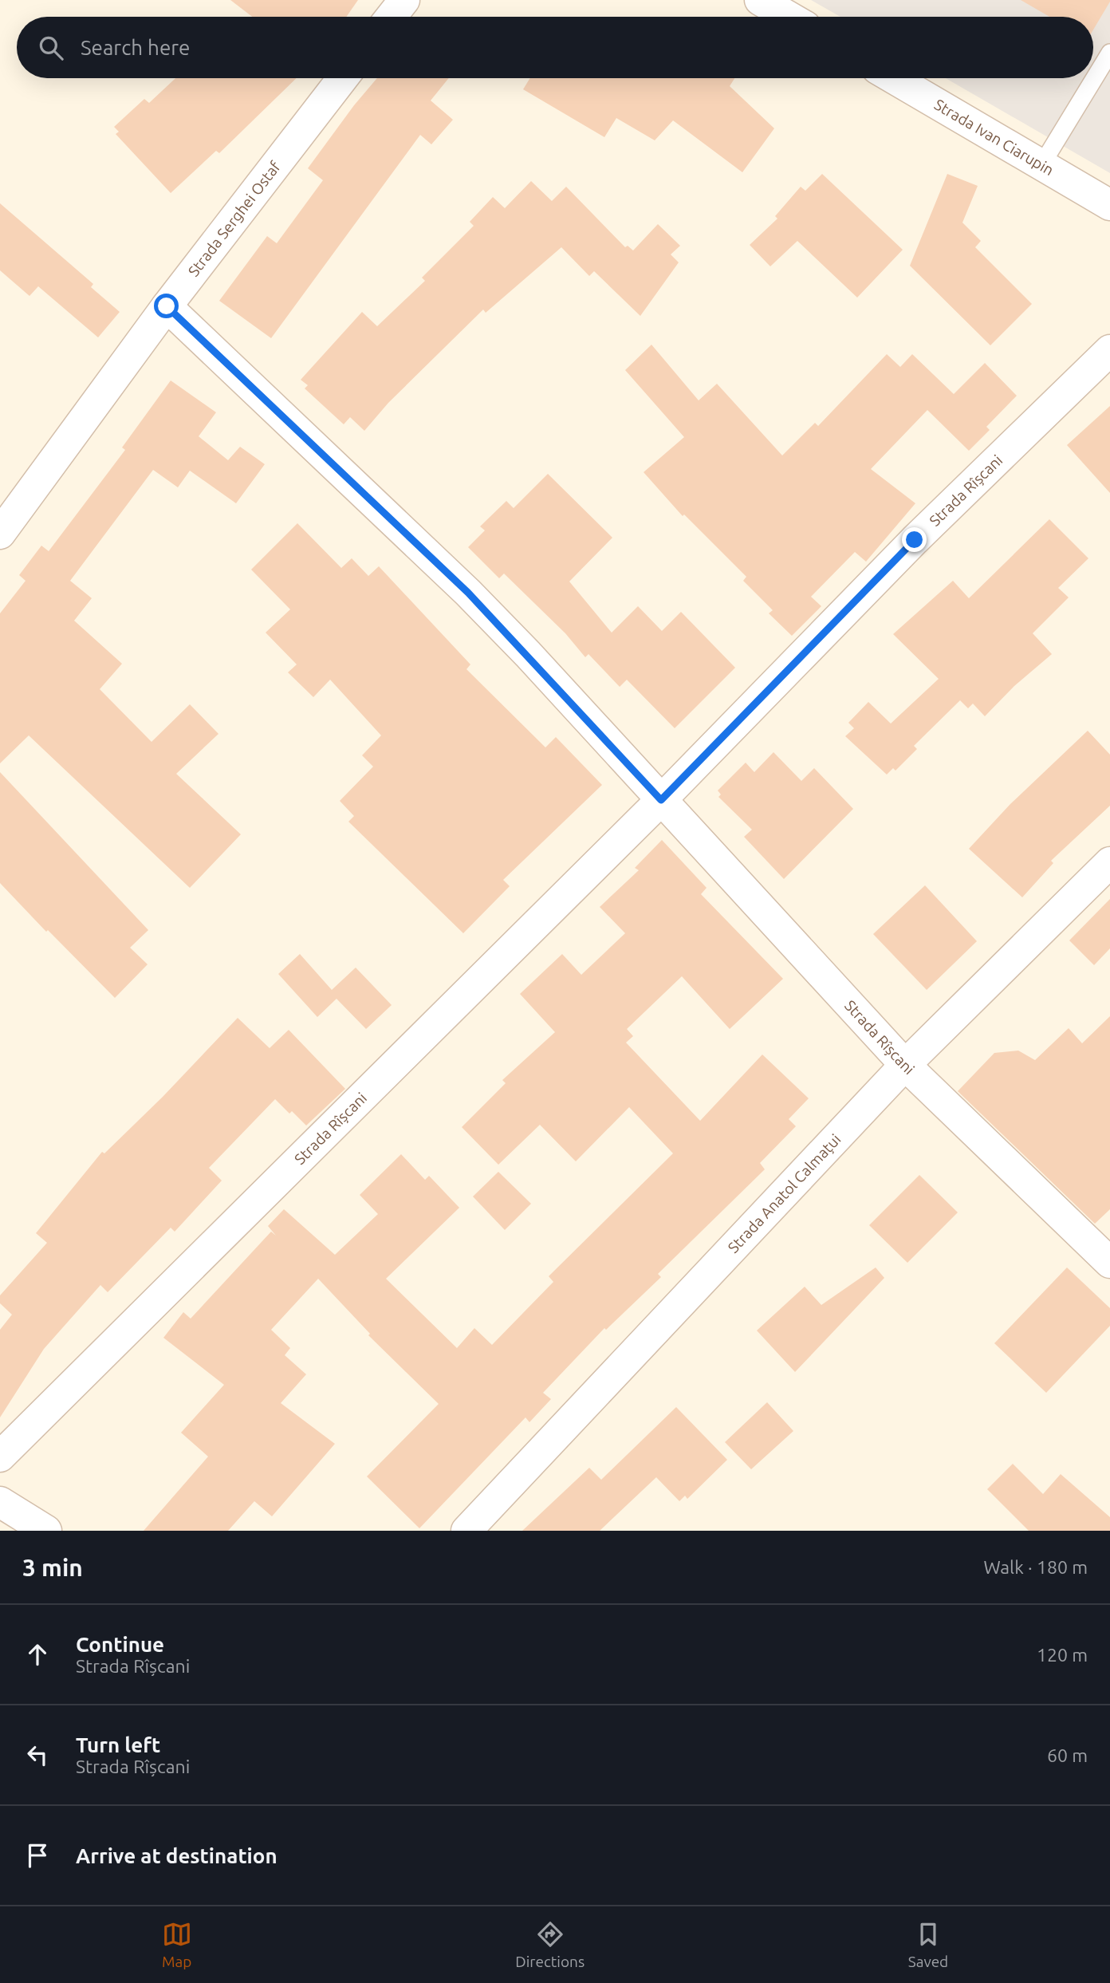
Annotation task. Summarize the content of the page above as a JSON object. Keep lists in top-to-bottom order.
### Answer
{
  "streets": {
    "street": [
      "Strada Ivan Ciarupin",
      "Strada Serghei Ostaf",
      "Strada Rîșcani",
      "Strada Anatol Calmațui"
    ]
  },
  "crossings": [
    ["Strada Serghei Ostaf", "Strada Rîșcani"],
    ["Strada Rîșcani", "Strada Anatol Calmațui"]
  ],
  "page": {
    "search": "Search here",
    "heading": ["3 min", "Walk · 180 m"],
    "list": [
      ["Continue", "Strada Rîșcani", "120 m"],
      ["Turn left", "Strada Rîșcani", "60 m"],
      "Arrive at destination"
    ],
    "nav": ["Map", "Directions", "Saved"]
  }
}
